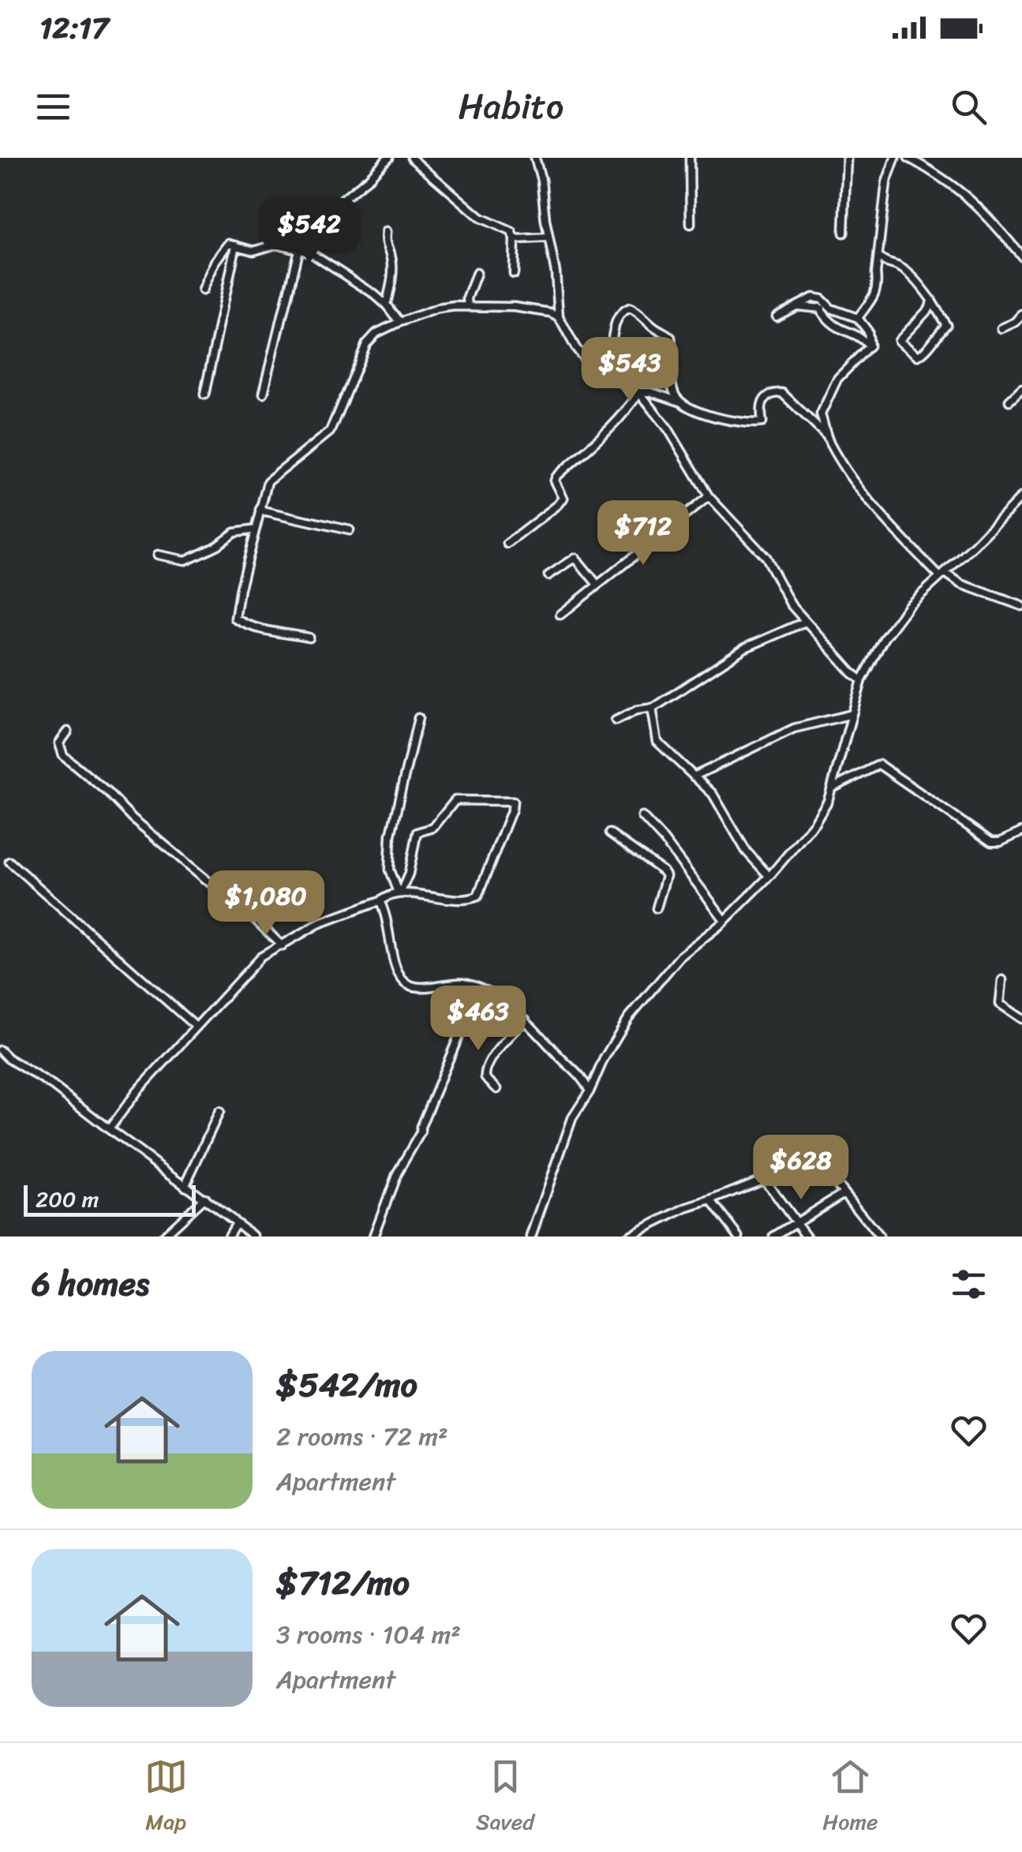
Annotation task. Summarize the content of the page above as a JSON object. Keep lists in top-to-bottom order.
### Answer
{
  "scale_bar": "200 m",
  "page": {
    "status": "12:17",
    "header": "Habito",
    "price": [
      "$542",
      "$543",
      "$712",
      "$1,080",
      "$463",
      "$628"
    ],
    "scale": "200 m",
    "heading": "6 homes",
    "list": [
      {
        "name": "$542/mo",
        "note": "2 rooms · 72 m² · Apartment"
      },
      {
        "name": "$712/mo",
        "note": "3 rooms · 104 m² · Apartment"
      }
    ],
    "tabs": ["Map", "Saved", "Home"]
  }
}
